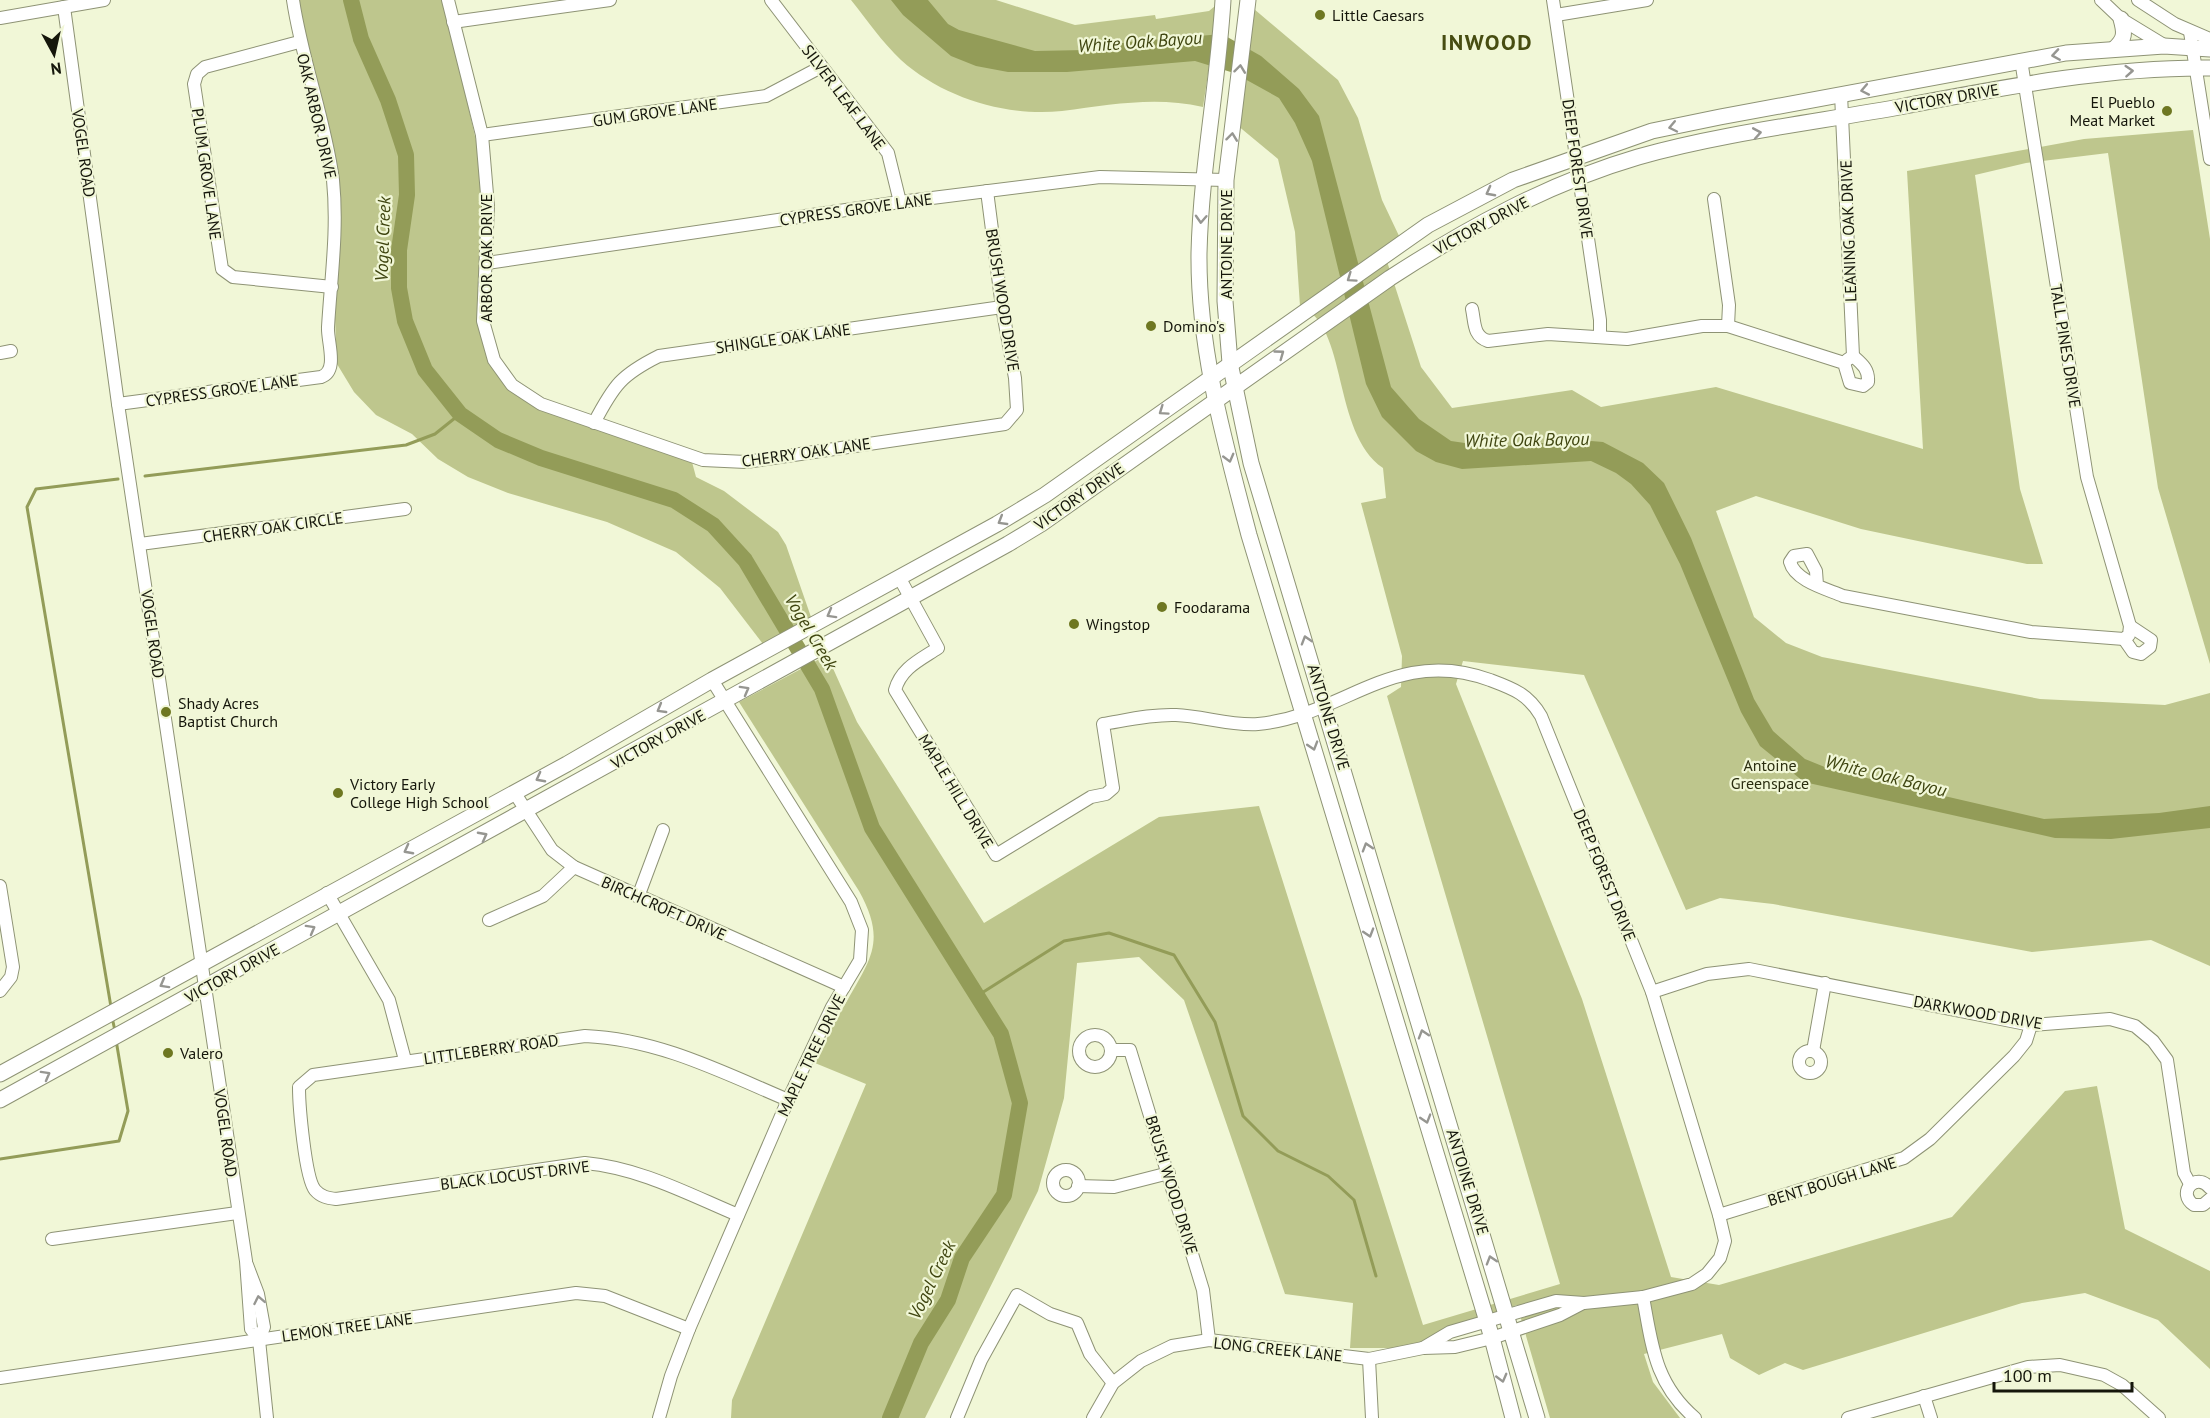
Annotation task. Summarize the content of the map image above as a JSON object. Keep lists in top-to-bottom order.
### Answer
{
  "streets": {
    "main road": ["VICTORY DRIVE", "ANTOINE DRIVE"],
    "street": [
      "SILVER LEAF LANE",
      "GUM GROVE LANE",
      "OAK ARBOR DRIVE",
      "VOGEL ROAD",
      "DEEP FOREST DRIVE",
      "PLUM GROVE LANE",
      "CYPRESS GROVE LANE",
      "LEANING OAK DRIVE",
      "ARBOR OAK DRIVE",
      "BRUSH WOOD DRIVE",
      "SHINGLE OAK LANE",
      "TALL PINES DRIVE",
      "CHERRY OAK LANE",
      "CHERRY OAK CIRCLE",
      "MAPLE HILL DRIVE",
      "BIRCHCROFT DRIVE",
      "DARKWOOD DRIVE",
      "LITTLEBERRY ROAD",
      "MAPLE TREE DRIVE",
      "BLACK LOCUST DRIVE",
      "BENT BOUGH LANE",
      "LEMON TREE LANE",
      "LONG CREEK LANE"
    ]
  },
  "crossings": [
    ["SILVER LEAF LANE", "GUM GROVE LANE"],
    ["SILVER LEAF LANE", "CYPRESS GROVE LANE"],
    ["VICTORY DRIVE", "VOGEL ROAD"],
    ["VICTORY DRIVE", "DEEP FOREST DRIVE"],
    ["VICTORY DRIVE", "LEANING OAK DRIVE"],
    ["VICTORY DRIVE", "ANTOINE DRIVE"],
    ["VICTORY DRIVE", "TALL PINES DRIVE"],
    ["VICTORY DRIVE", "MAPLE HILL DRIVE"],
    ["VICTORY DRIVE", "BIRCHCROFT DRIVE"],
    ["VICTORY DRIVE", "MAPLE TREE DRIVE"],
    ["GUM GROVE LANE", "ARBOR OAK DRIVE"],
    ["OAK ARBOR DRIVE", "PLUM GROVE LANE"],
    ["OAK ARBOR DRIVE", "CYPRESS GROVE LANE"],
    ["VOGEL ROAD", "CYPRESS GROVE LANE"],
    ["VOGEL ROAD", "CHERRY OAK CIRCLE"],
    ["VOGEL ROAD", "LEMON TREE LANE"],
    ["DEEP FOREST DRIVE", "ANTOINE DRIVE"],
    ["DEEP FOREST DRIVE", "MAPLE HILL DRIVE"],
    ["DEEP FOREST DRIVE", "DARKWOOD DRIVE"],
    ["DEEP FOREST DRIVE", "BENT BOUGH LANE"],
    ["DEEP FOREST DRIVE", "LONG CREEK LANE"],
    ["CYPRESS GROVE LANE", "ANTOINE DRIVE"],
    ["CYPRESS GROVE LANE", "ARBOR OAK DRIVE"],
    ["CYPRESS GROVE LANE", "BRUSH WOOD DRIVE"],
    ["ANTOINE DRIVE", "MAPLE HILL DRIVE"],
    ["ANTOINE DRIVE", "LONG CREEK LANE"],
    ["ARBOR OAK DRIVE", "SHINGLE OAK LANE"],
    ["ARBOR OAK DRIVE", "CHERRY OAK LANE"],
    ["BRUSH WOOD DRIVE", "SHINGLE OAK LANE"],
    ["BRUSH WOOD DRIVE", "CHERRY OAK LANE"],
    ["BRUSH WOOD DRIVE", "LONG CREEK LANE"],
    ["SHINGLE OAK LANE", "CHERRY OAK LANE"],
    ["BIRCHCROFT DRIVE", "MAPLE TREE DRIVE"],
    ["DARKWOOD DRIVE", "BENT BOUGH LANE"],
    ["LITTLEBERRY ROAD", "MAPLE TREE DRIVE"],
    ["LITTLEBERRY ROAD", "BLACK LOCUST DRIVE"],
    ["MAPLE TREE DRIVE", "BLACK LOCUST DRIVE"],
    ["MAPLE TREE DRIVE", "LEMON TREE LANE"]
  ],
  "districts": ["INWOOD"],
  "water": ["White Oak Bayou", "Vogel Creek"],
  "parks": ["Antoine Greenspace"],
  "places": [
    "Little Caesars",
    "El Pueblo Meat Market",
    "Domino's",
    "Foodarama",
    "Wingstop",
    "Shady Acres Baptist Church",
    "Victory Early College High School",
    "Valero"
  ],
  "scale_bar": "100 m",
  "north": "bottom"
}
